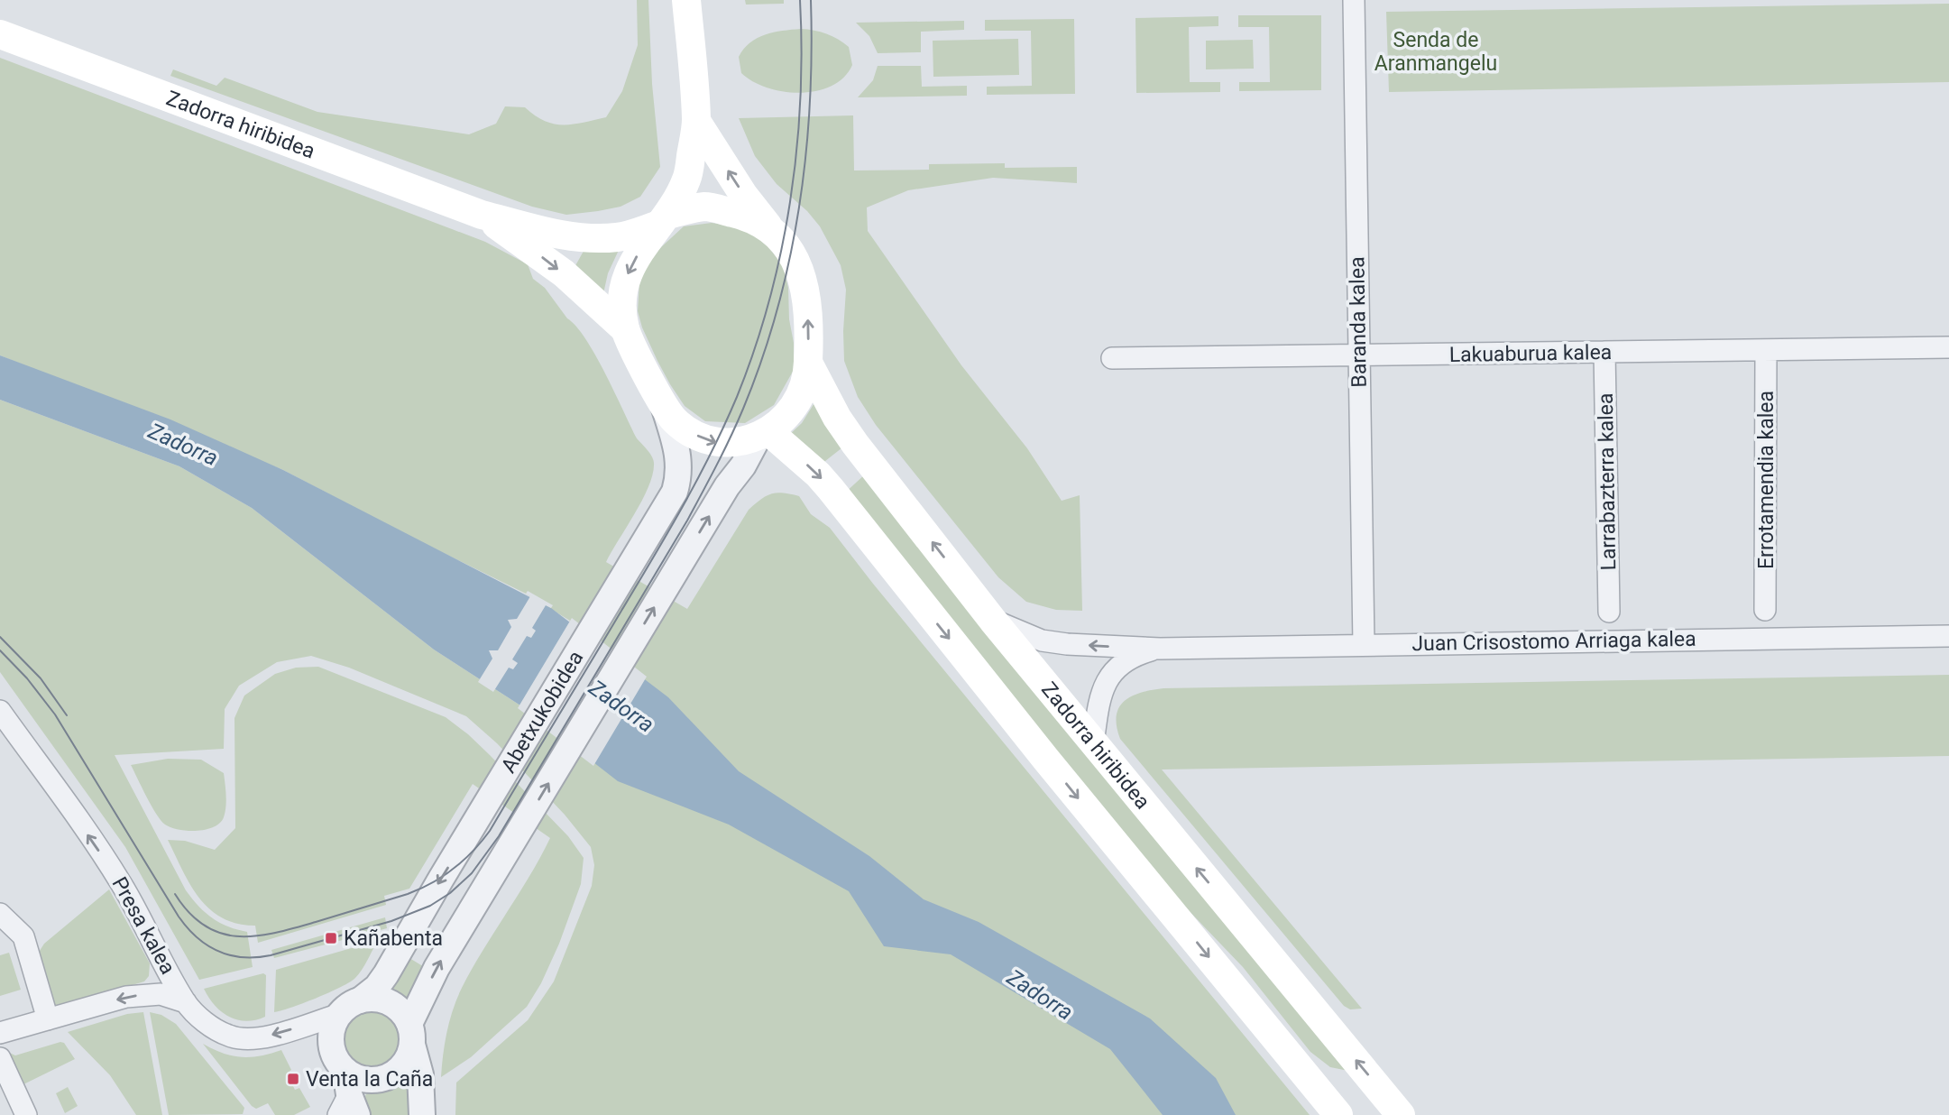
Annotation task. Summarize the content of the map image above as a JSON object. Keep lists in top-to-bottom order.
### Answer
{
  "streets": {
    "main road": ["Zadorra hiribidea"],
    "street": [
      "Baranda kalea",
      "Lakuaburua kalea",
      "Errotamendia kalea",
      "Larrabazterra kalea",
      "Juan Crisostomo Arriaga kalea",
      "Abetxukobidea",
      "Presa kalea"
    ]
  },
  "crossings": [
    ["Zadorra hiribidea", "Juan Crisostomo Arriaga kalea"],
    ["Zadorra hiribidea", "Abetxukobidea"],
    ["Baranda kalea", "Lakuaburua kalea"],
    ["Baranda kalea", "Juan Crisostomo Arriaga kalea"],
    ["Lakuaburua kalea", "Errotamendia kalea"],
    ["Lakuaburua kalea", "Larrabazterra kalea"],
    ["Abetxukobidea", "Presa kalea"]
  ],
  "one_way": ["Presa kalea"],
  "water": ["Zadorra"],
  "parks": ["Senda de Aranmangelu"],
  "places": {
    "transit": ["Kañabenta", "Venta la Caña"]
  }
}
